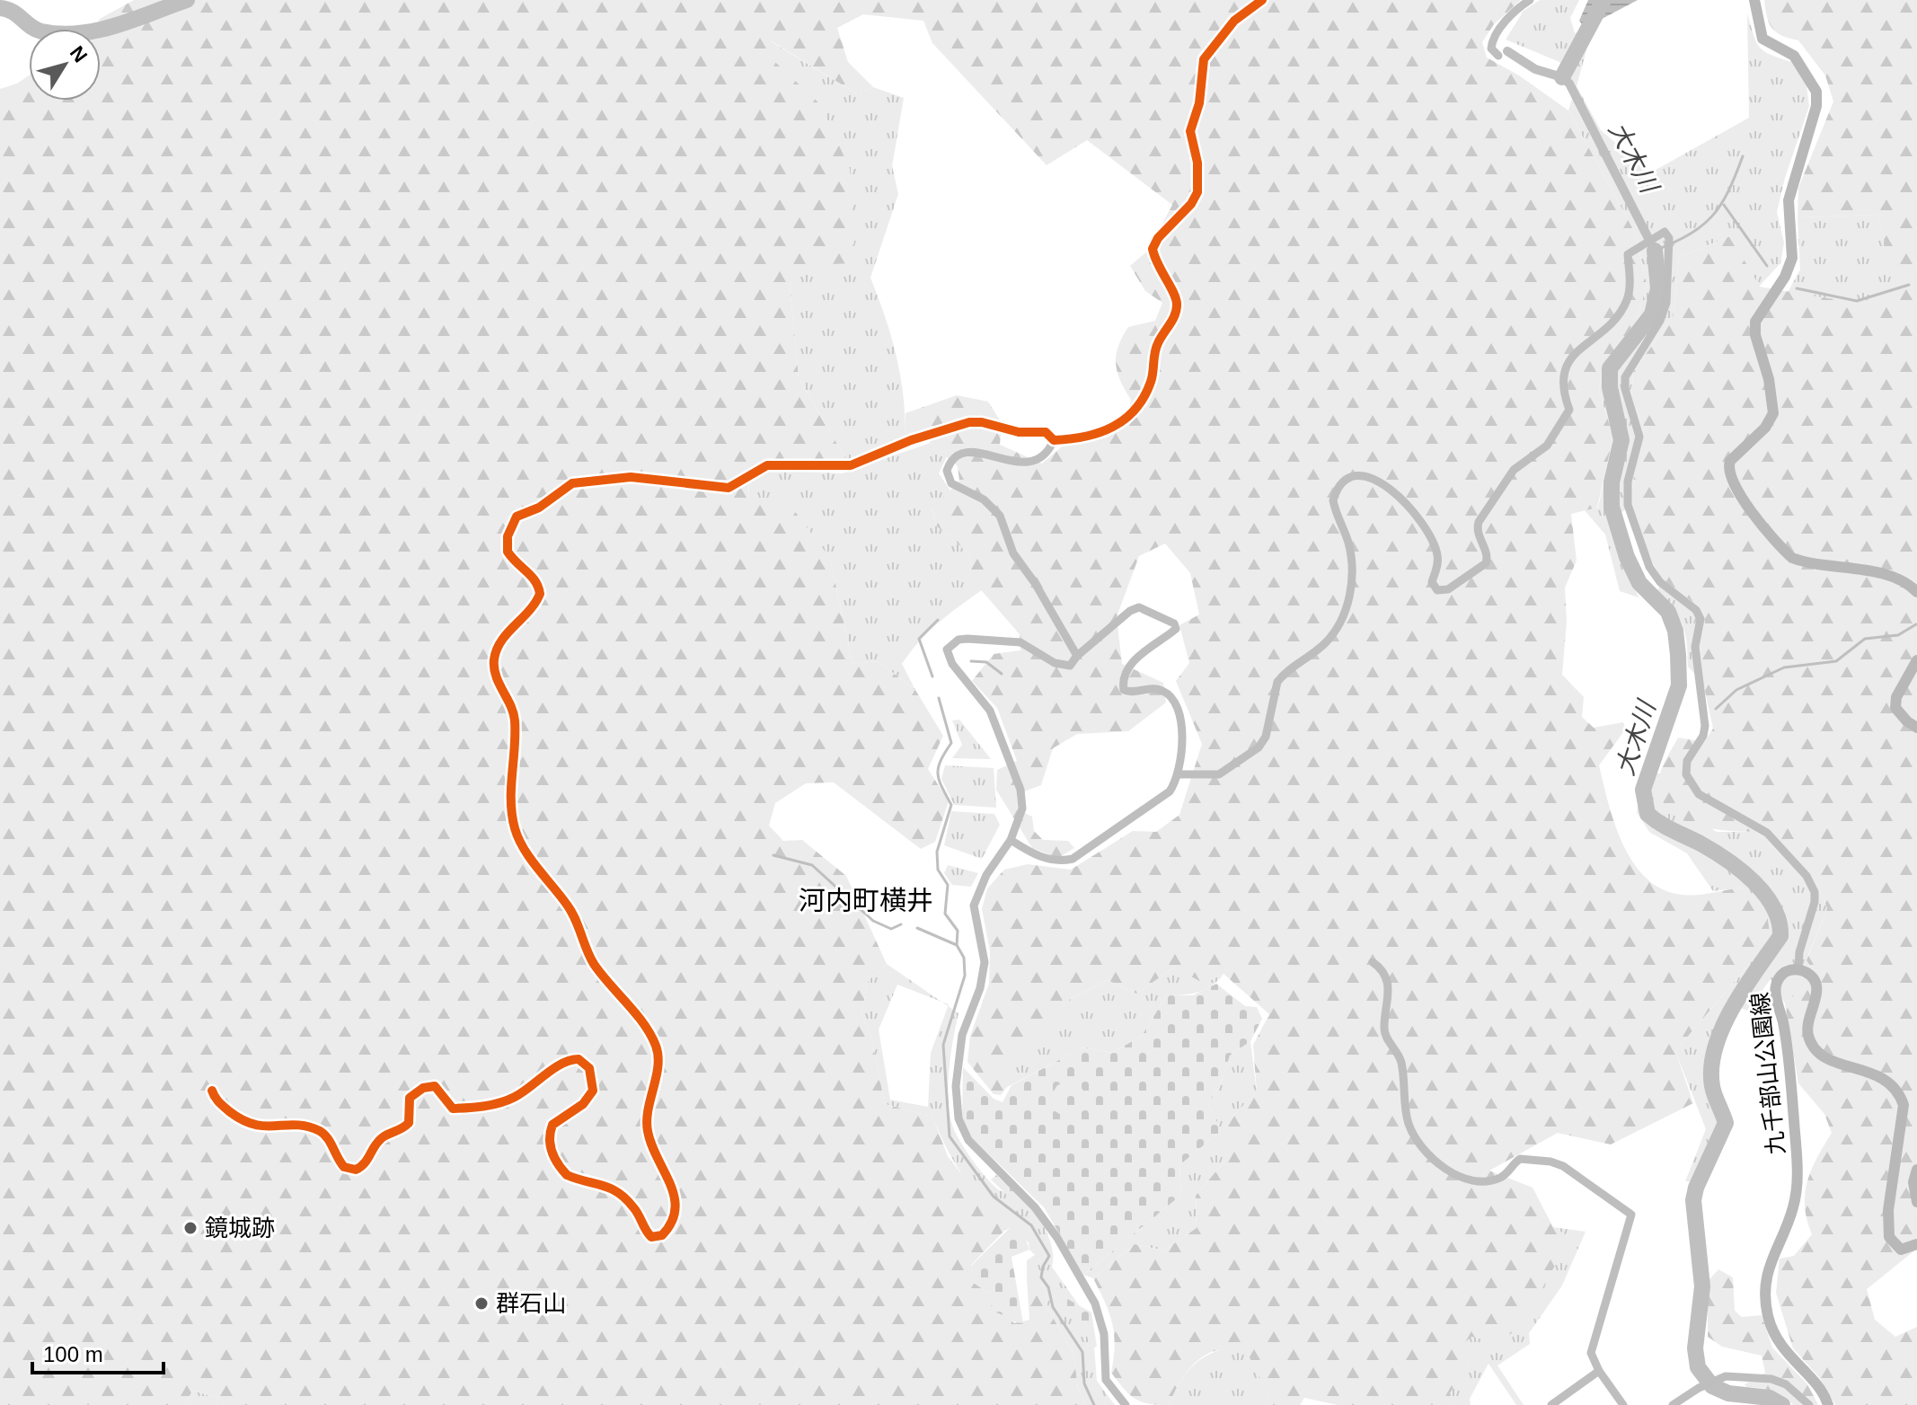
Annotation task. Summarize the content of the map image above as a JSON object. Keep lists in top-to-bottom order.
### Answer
{
  "streets": {
    "main road": ["九千部山公園線"]
  },
  "districts": ["河内町横井"],
  "water": ["大木川"],
  "places": ["鏡城跡", "群石山"],
  "scale_bar": "100 m",
  "north": "top right"
}
